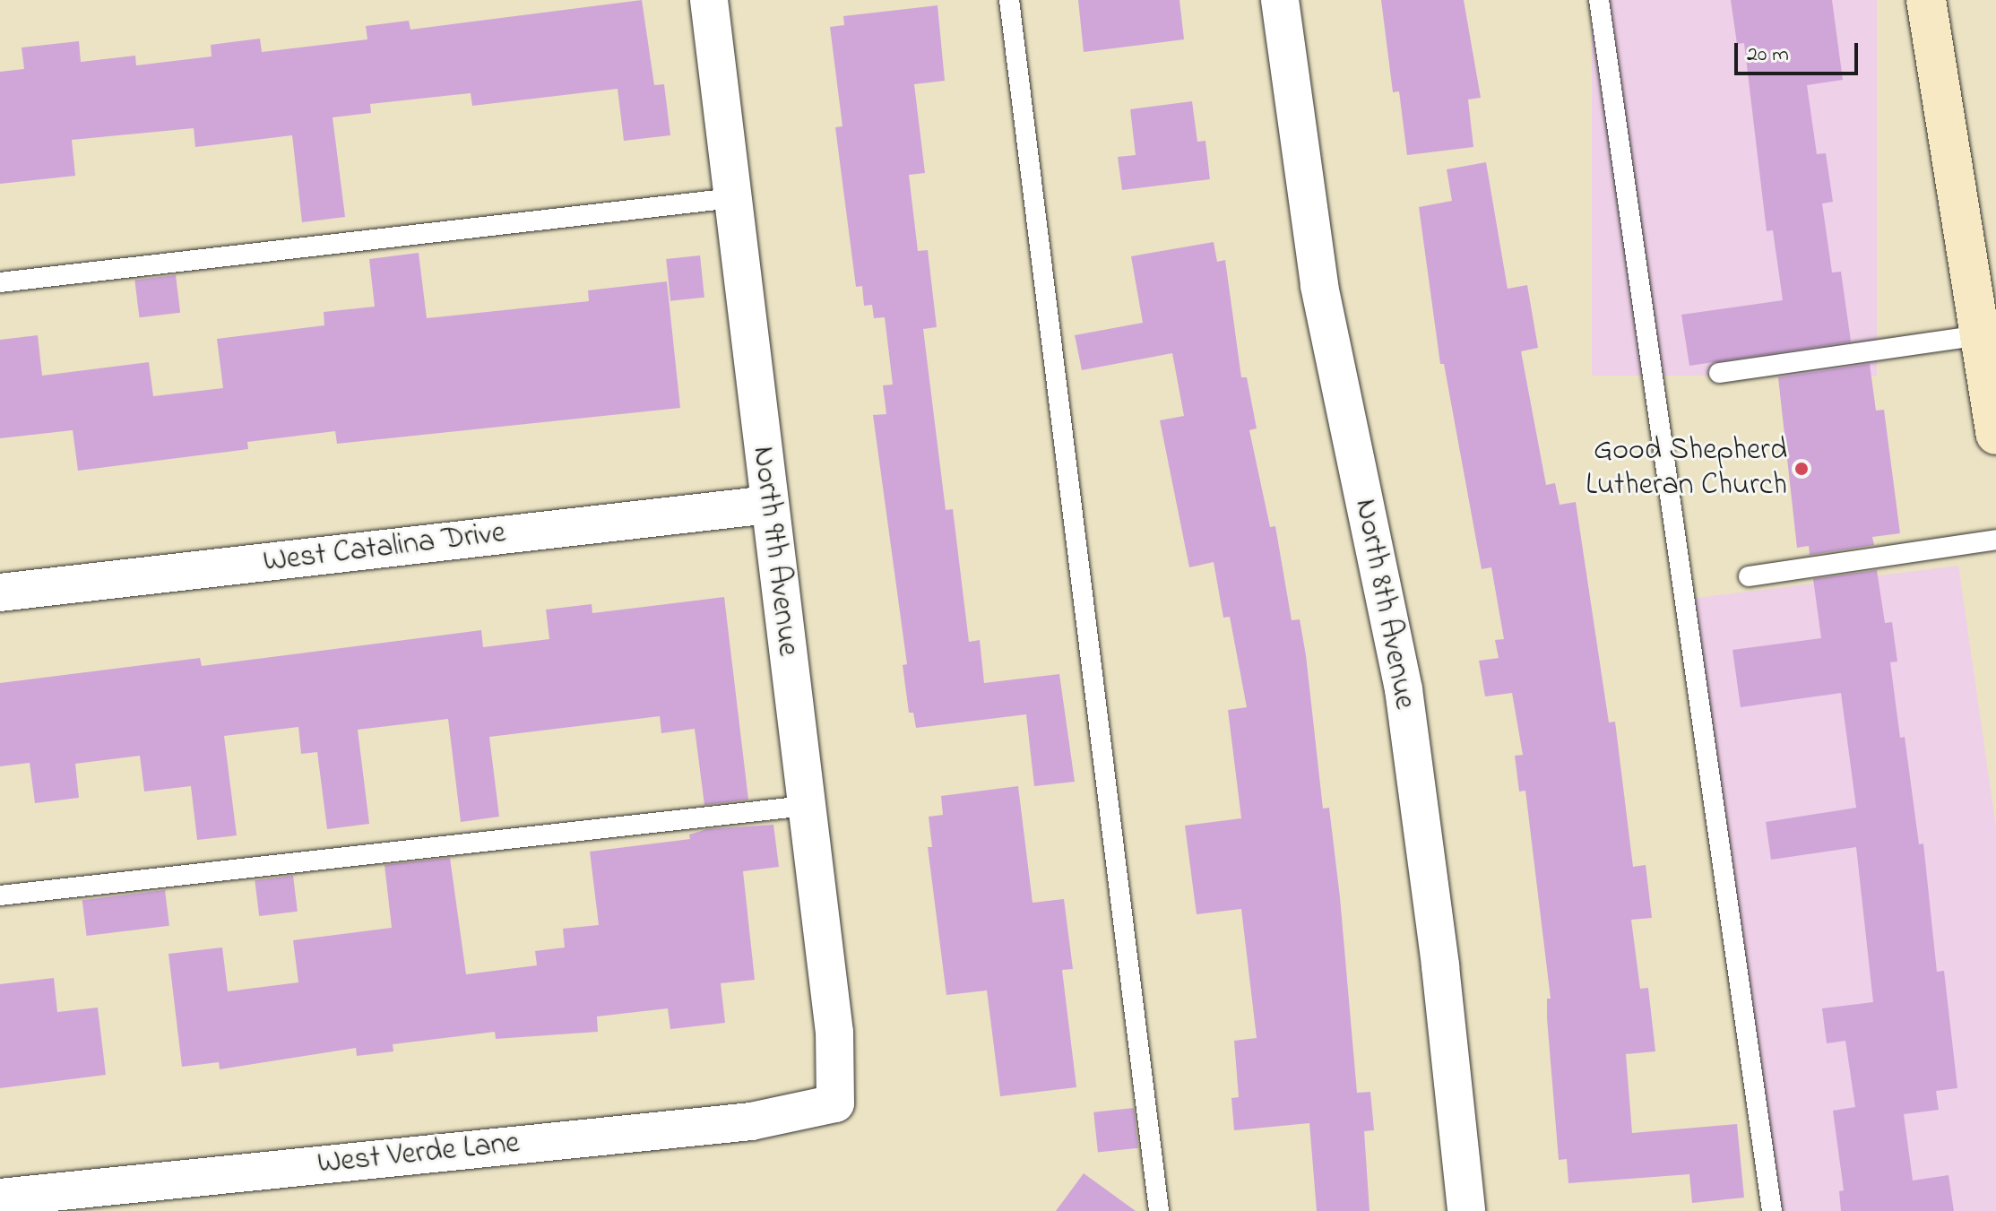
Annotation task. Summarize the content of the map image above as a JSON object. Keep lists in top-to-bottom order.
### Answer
{
  "streets": {
    "street": [
      "West Catalina Drive",
      "North 9th Avenue",
      "North 8th Avenue",
      "West Verde Lane"
    ]
  },
  "crossings": [
    ["West Catalina Drive", "North 9th Avenue"],
    ["North 9th Avenue", "West Verde Lane"]
  ],
  "places": ["Good Shepherd Lutheran Church"],
  "scale_bar": "20 m"
}
